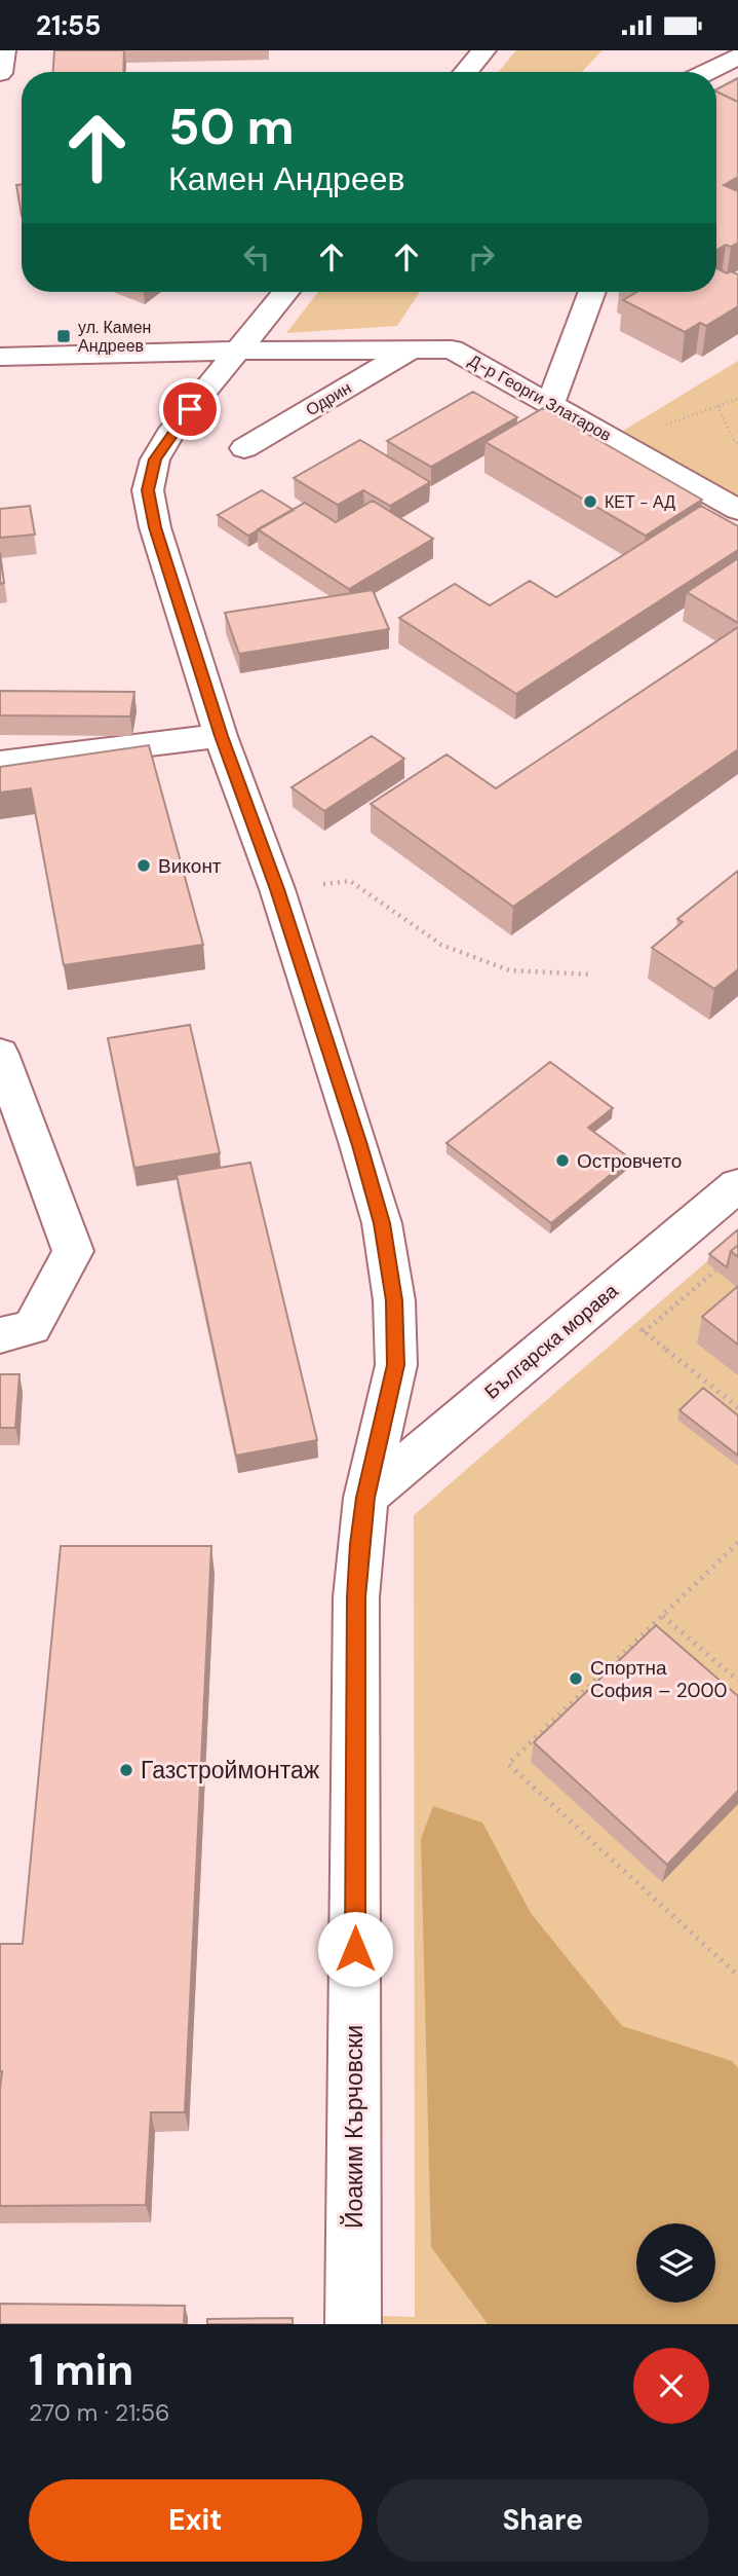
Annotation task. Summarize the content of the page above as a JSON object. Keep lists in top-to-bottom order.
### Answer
{
  "streets": {
    "street": [
      "Д-р Георги Златаров",
      "Одрин",
      "Българска морава",
      "Йоаким Кърчовски"
    ]
  },
  "crossings": [
    ["Д-р Георги Златаров", "Одрин"],
    ["Д-р Георги Златаров", "Йоаким Кърчовски"],
    ["Българска морава", "Йоаким Кърчовски"]
  ],
  "places": {
    "transit": ["ул. Камен Андреев"],
    "other": [
      "КЕТ - АД",
      "Виконт",
      "Островчето",
      "Спортна София – 2000",
      "Газстроймонтаж"
    ]
  },
  "page": {
    "status": "21:55",
    "turn": ["50 m", "Камен Андреев"],
    "heading": ["1 min", "270 m · 21:56"],
    "buttons": ["Exit", "Share"]
  }
}
